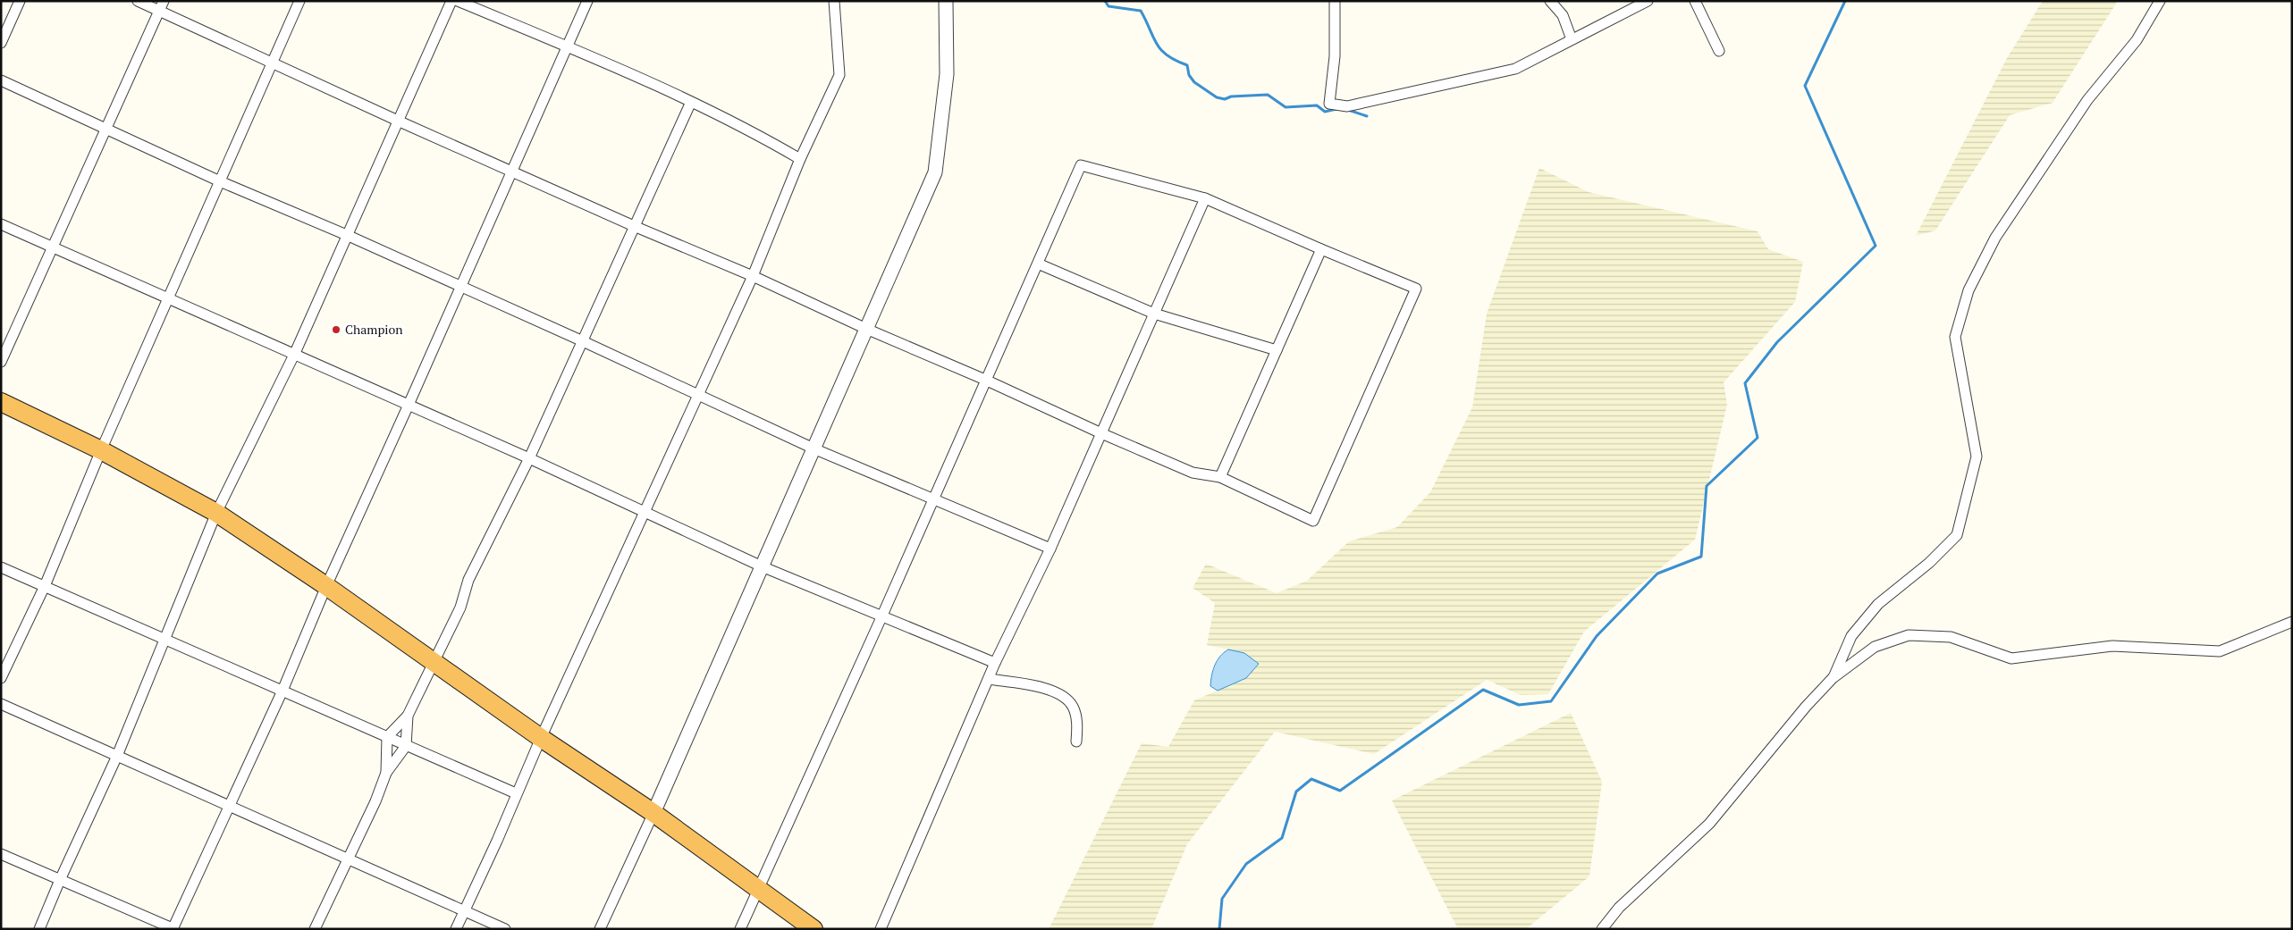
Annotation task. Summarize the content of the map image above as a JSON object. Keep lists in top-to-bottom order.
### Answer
{
  "places": ["Champion"]
}
